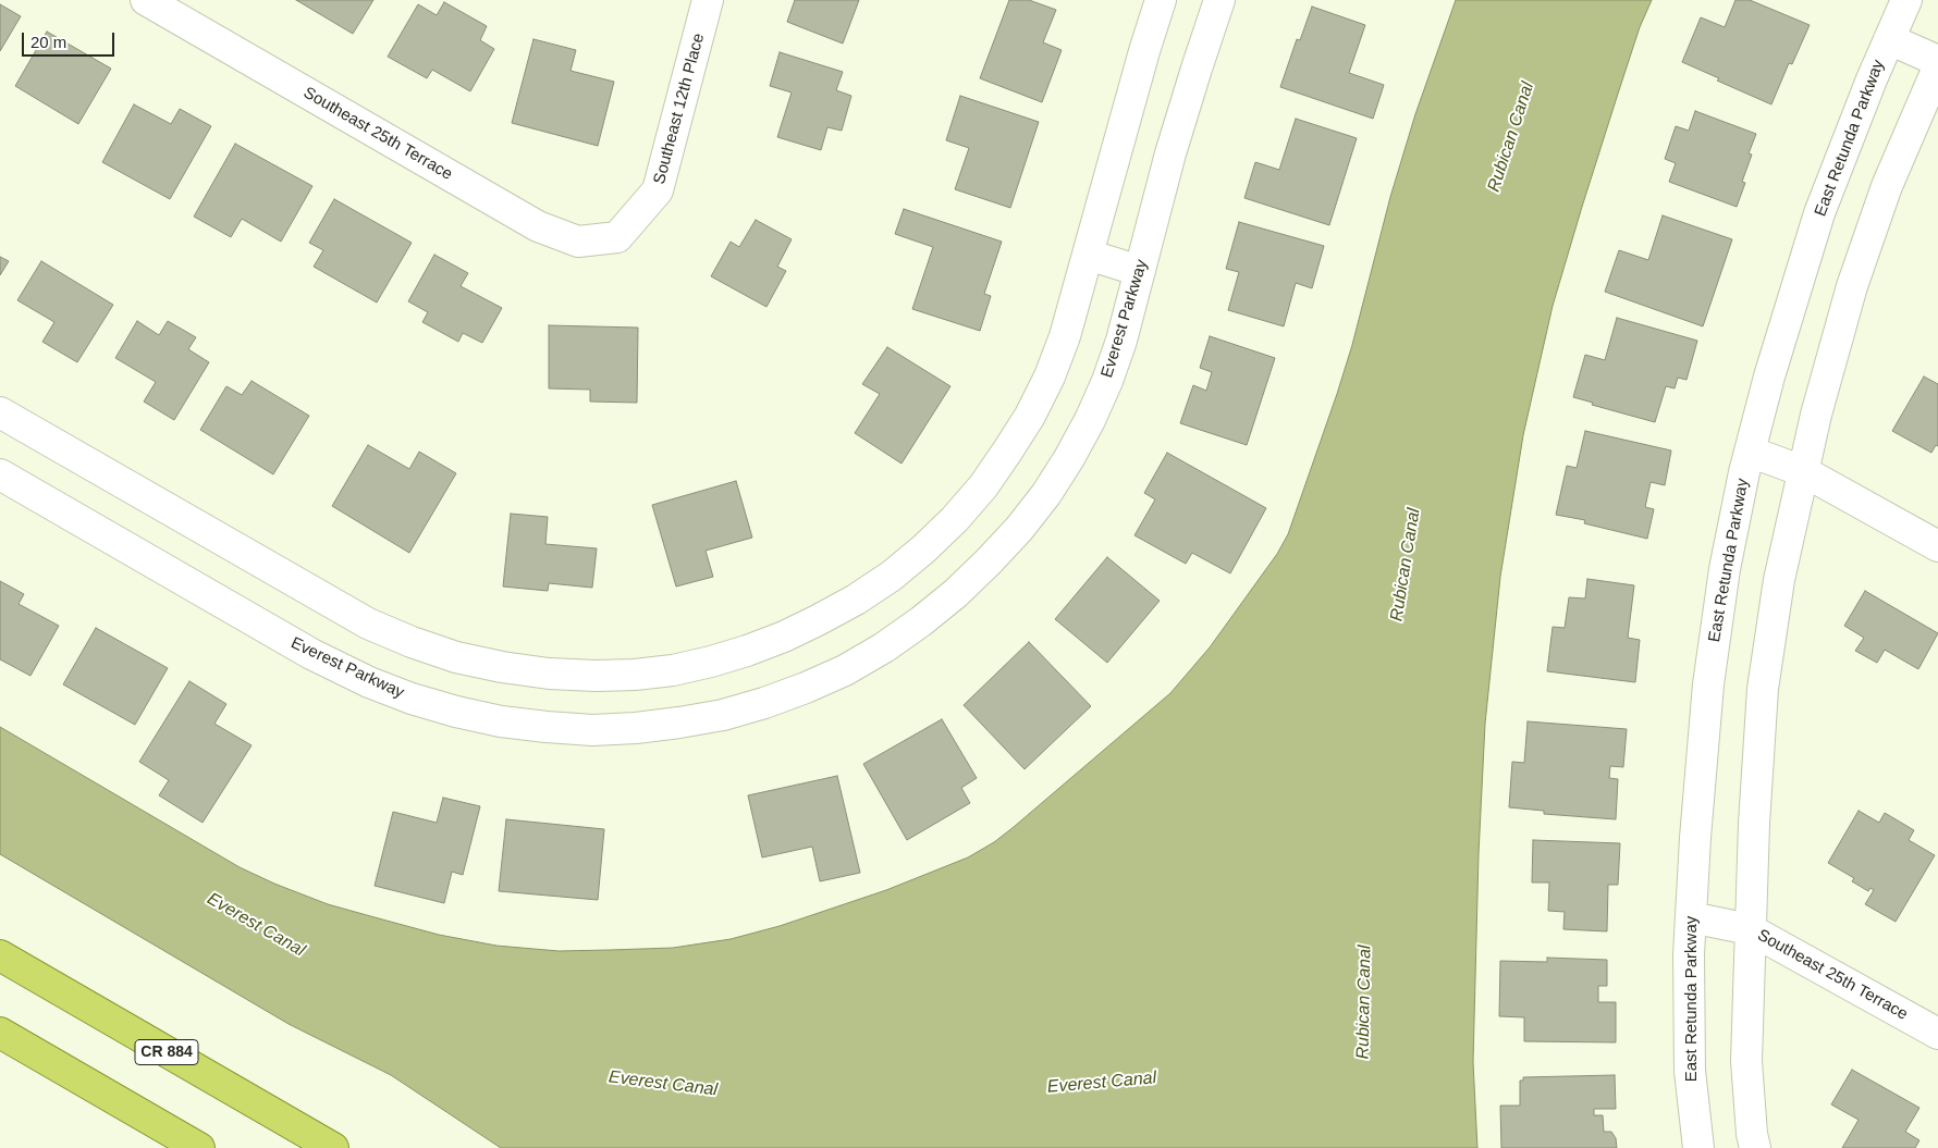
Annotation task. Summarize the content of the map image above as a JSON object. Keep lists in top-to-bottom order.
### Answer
{
  "streets": {
    "highway": ["CR 884"],
    "street": [
      "Southeast 12th Place",
      "Southeast 25th Terrace",
      "East Retunda Parkway",
      "Everest Parkway"
    ]
  },
  "crossings": [
    ["Southeast 12th Place", "Southeast 25th Terrace"],
    ["Southeast 25th Terrace", "East Retunda Parkway"]
  ],
  "water": ["Rubican Canal", "Everest Canal"],
  "scale_bar": "20 m"
}
